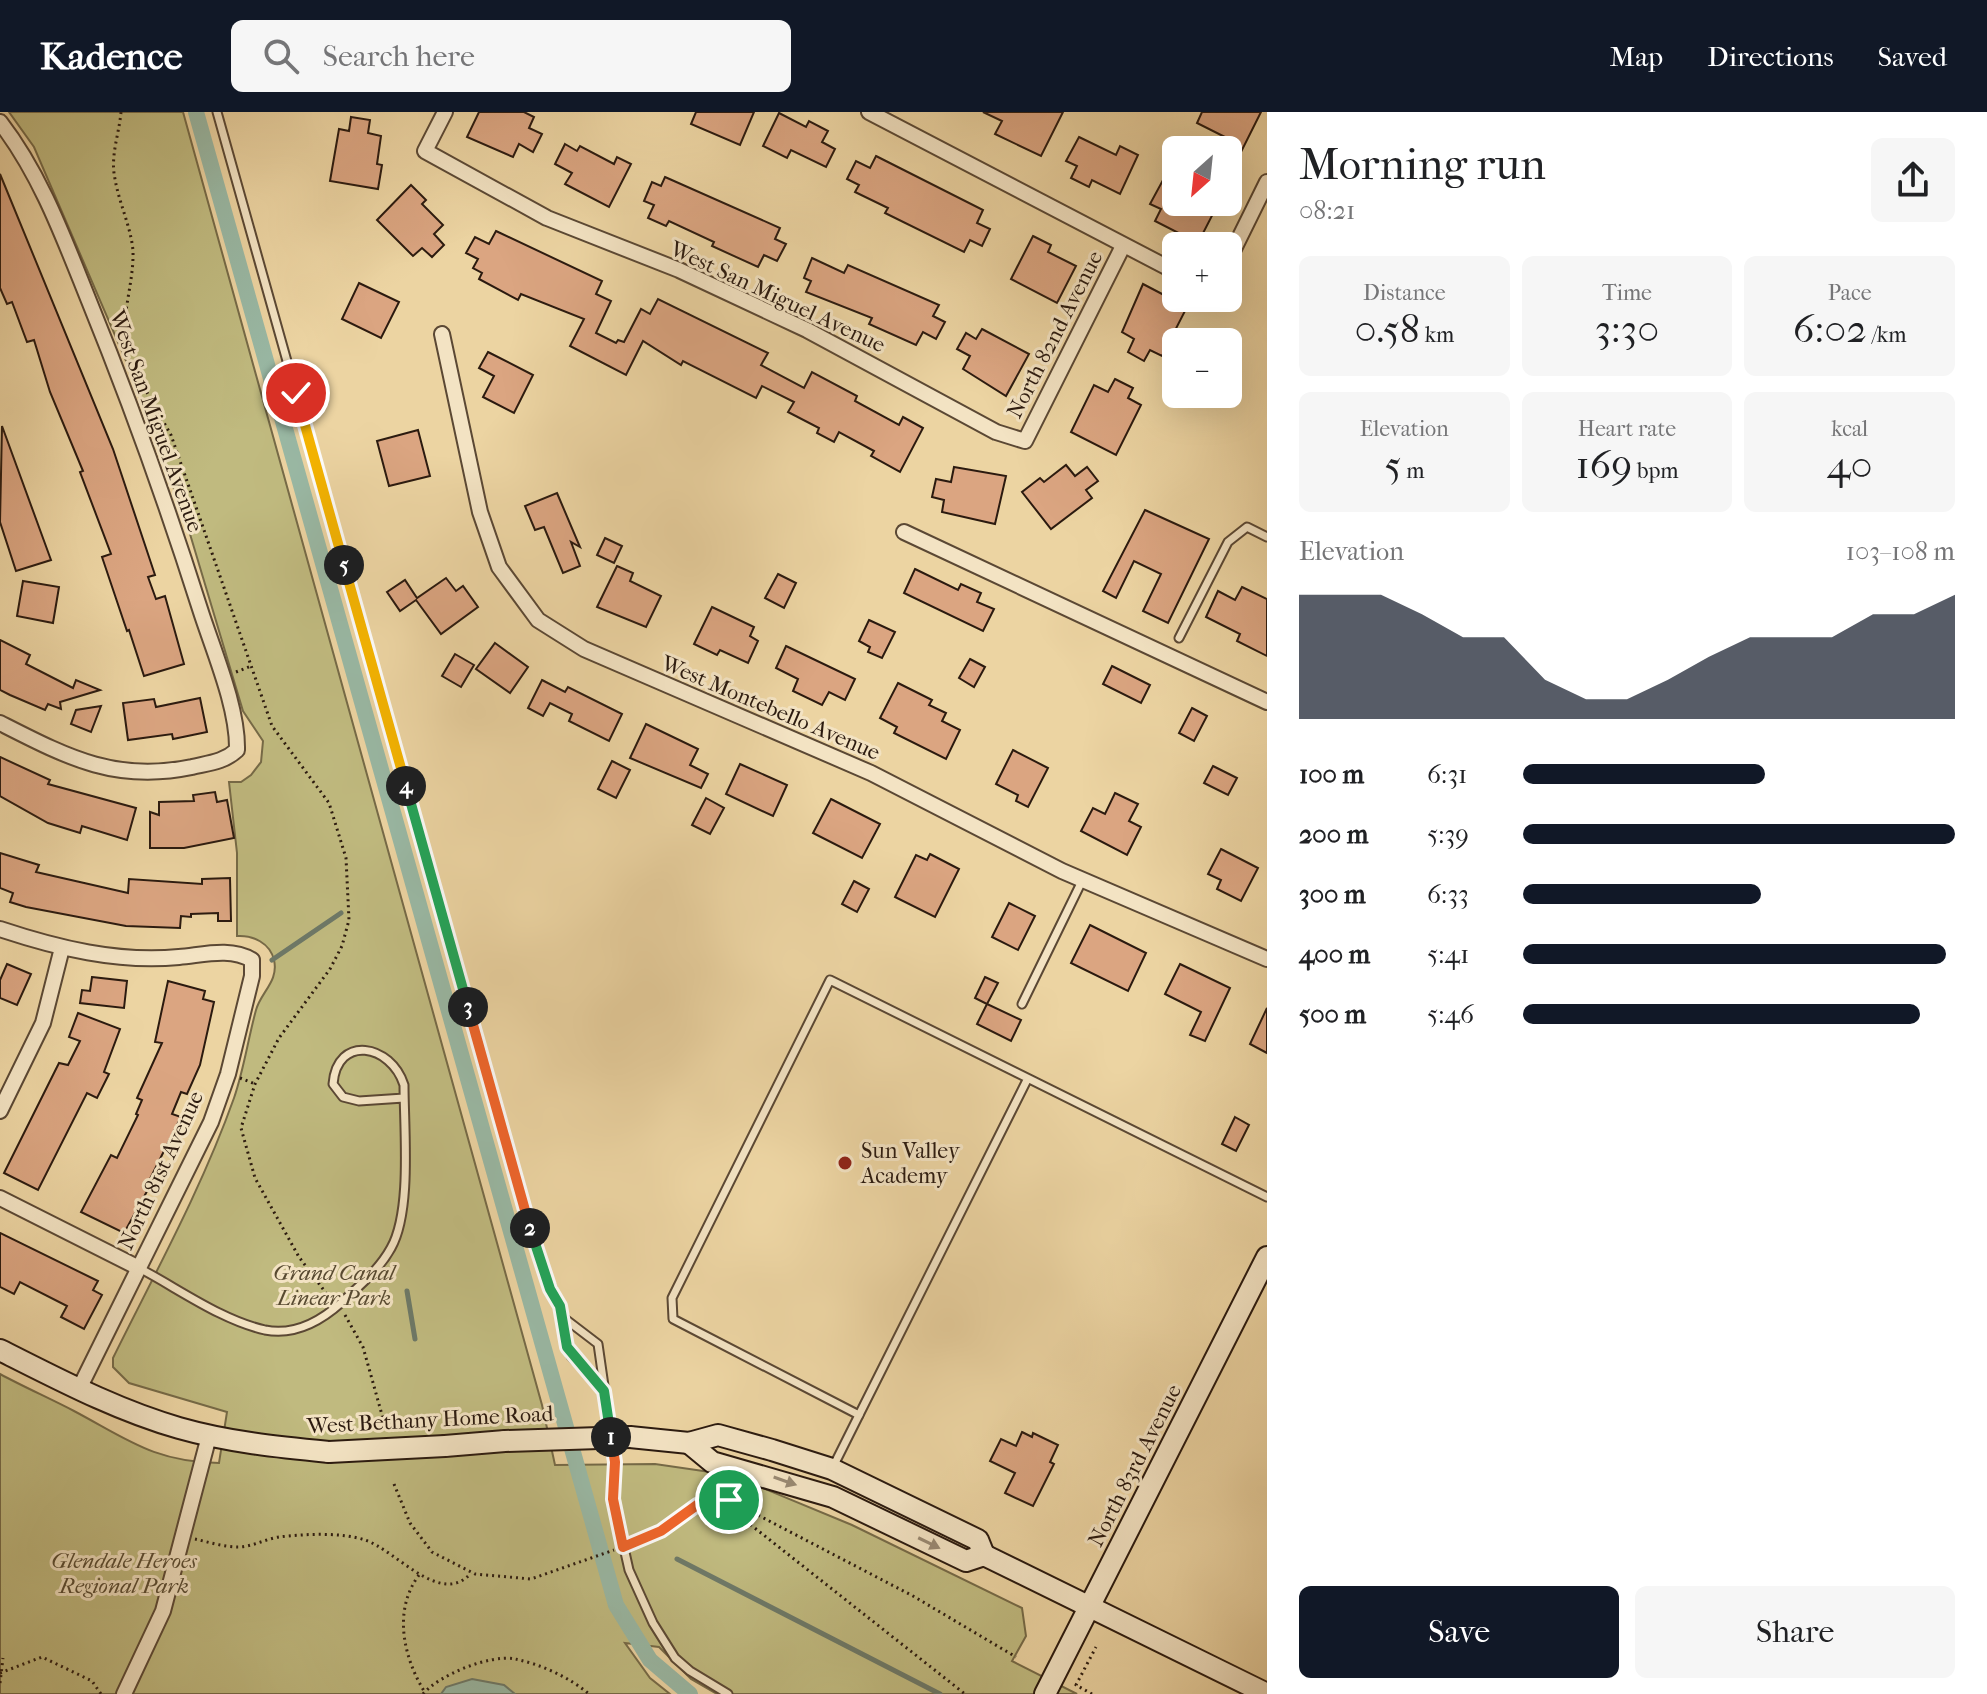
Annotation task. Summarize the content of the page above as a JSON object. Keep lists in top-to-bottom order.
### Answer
{
  "streets": {
    "main road": ["West Bethany Home Road", "North 83rd Avenue"],
    "street": [
      "West San Miguel Avenue",
      "North 82nd Avenue",
      "West Montebello Avenue",
      "North 81st Avenue"
    ]
  },
  "crossings": [
    ["West San Miguel Avenue", "North 82nd Avenue"],
    ["North 81st Avenue", "West Bethany Home Road"],
    ["West Bethany Home Road", "North 83rd Avenue"]
  ],
  "parks": ["Grand Canal Linear Park", "Glendale Heroes Regional Park"],
  "places": ["Sun Valley Academy"],
  "north": "bottom left",
  "page": {
    "header": "Kadence",
    "search": "Search here",
    "nav": ["Map", "Directions", "Saved"],
    "heading": ["Morning run", "08:21"],
    "map_buttons": ["+", "−"],
    "stats": [
      ["Distance", "0.58 km"],
      ["Time", "3:30"],
      ["Pace", "6:02 /km"],
      ["Elevation", "5 m"],
      ["Heart rate", "169 bpm"],
      ["kcal", "40"]
    ],
    "chart": ["Elevation", "103–108 m"],
    "pins": [
      "5",
      "4",
      "3",
      "2",
      "1"
    ],
    "list": [
      {
        "name": "100 m",
        "note": "6:31"
      },
      {
        "name": "200 m",
        "note": "5:39"
      },
      {
        "name": "300 m",
        "note": "6:33"
      },
      {
        "name": "400 m",
        "note": "5:41"
      },
      {
        "name": "500 m",
        "note": "5:46"
      }
    ],
    "buttons": ["Save", "Share"]
  }
}
